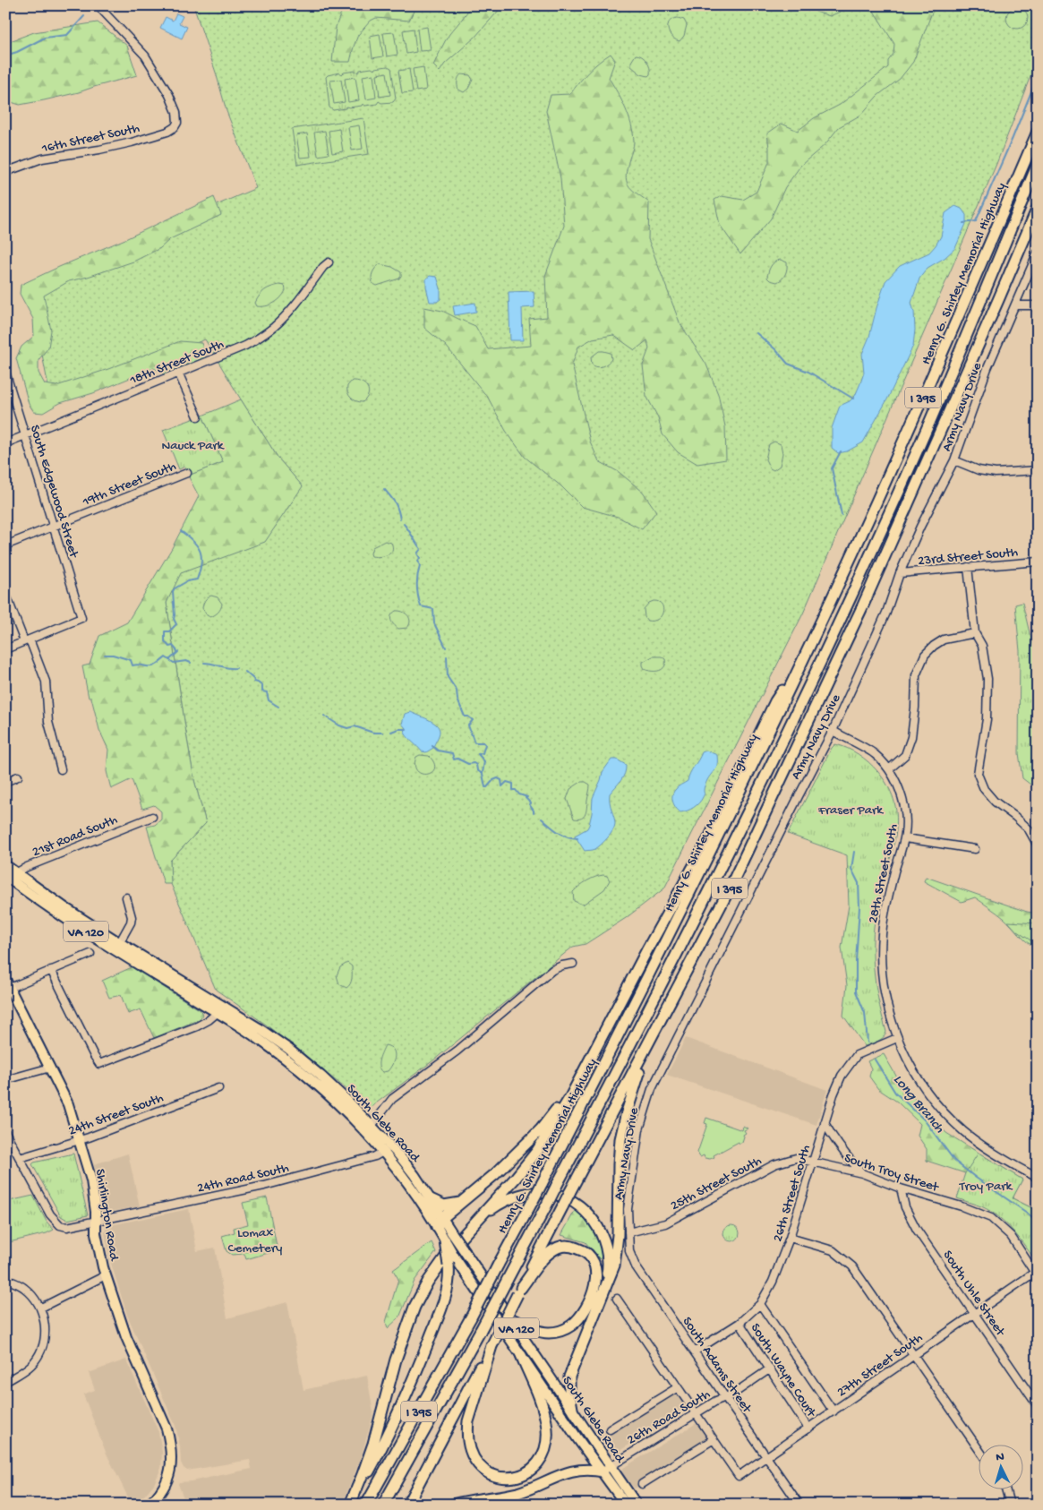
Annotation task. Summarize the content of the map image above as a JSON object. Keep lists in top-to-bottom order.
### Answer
{
  "streets": {
    "highway": ["Henry G. Shirley Memorial Highway", "I 395"],
    "main road": ["VA 120", "South Glebe Road", "Shirlington Road"],
    "street": [
      "16th Street South",
      "18th Street South",
      "Army Navy Drive",
      "19th Street South",
      "South Edgewood Street",
      "23rd Street South",
      "21st Road South",
      "28th Street South",
      "24th Street South",
      "South Troy Street",
      "24th Road South",
      "25th Street South",
      "26th Street South",
      "South Uhle Street",
      "South Adams Street",
      "27th Street South",
      "South Wayne Court",
      "26th Road South"
    ]
  },
  "crossings": [
    ["18th Street South", "South Edgewood Street"],
    ["Army Navy Drive", "23rd Street South"],
    ["Army Navy Drive", "28th Street South"],
    ["Army Navy Drive", "25th Street South"],
    ["Army Navy Drive", "South Adams Street"],
    ["19th Street South", "South Edgewood Street"],
    ["21st Road South", "South Glebe Road"],
    ["28th Street South", "26th Street South"],
    ["24th Street South", "24th Road South"],
    ["24th Street South", "Shirlington Road"],
    ["South Glebe Road", "24th Road South"],
    ["South Glebe Road", "26th Road South"],
    ["South Troy Street", "25th Street South"],
    ["South Troy Street", "26th Street South"],
    ["South Troy Street", "South Uhle Street"],
    ["South Troy Street", "27th Street South"],
    ["24th Road South", "Shirlington Road"],
    ["25th Street South", "26th Street South"],
    ["25th Street South", "South Adams Street"],
    ["26th Street South", "South Adams Street"],
    ["26th Street South", "South Wayne Court"],
    ["South Uhle Street", "27th Street South"],
    ["South Adams Street", "27th Street South"],
    ["South Adams Street", "26th Road South"],
    ["27th Street South", "South Wayne Court"],
    ["South Wayne Court", "26th Road South"]
  ],
  "water": ["Long Branch"],
  "parks": [
    "Nauck Park",
    "Fraser Park",
    "Troy Park",
    "Lomax Cemetery"
  ],
  "north": "top"
}
